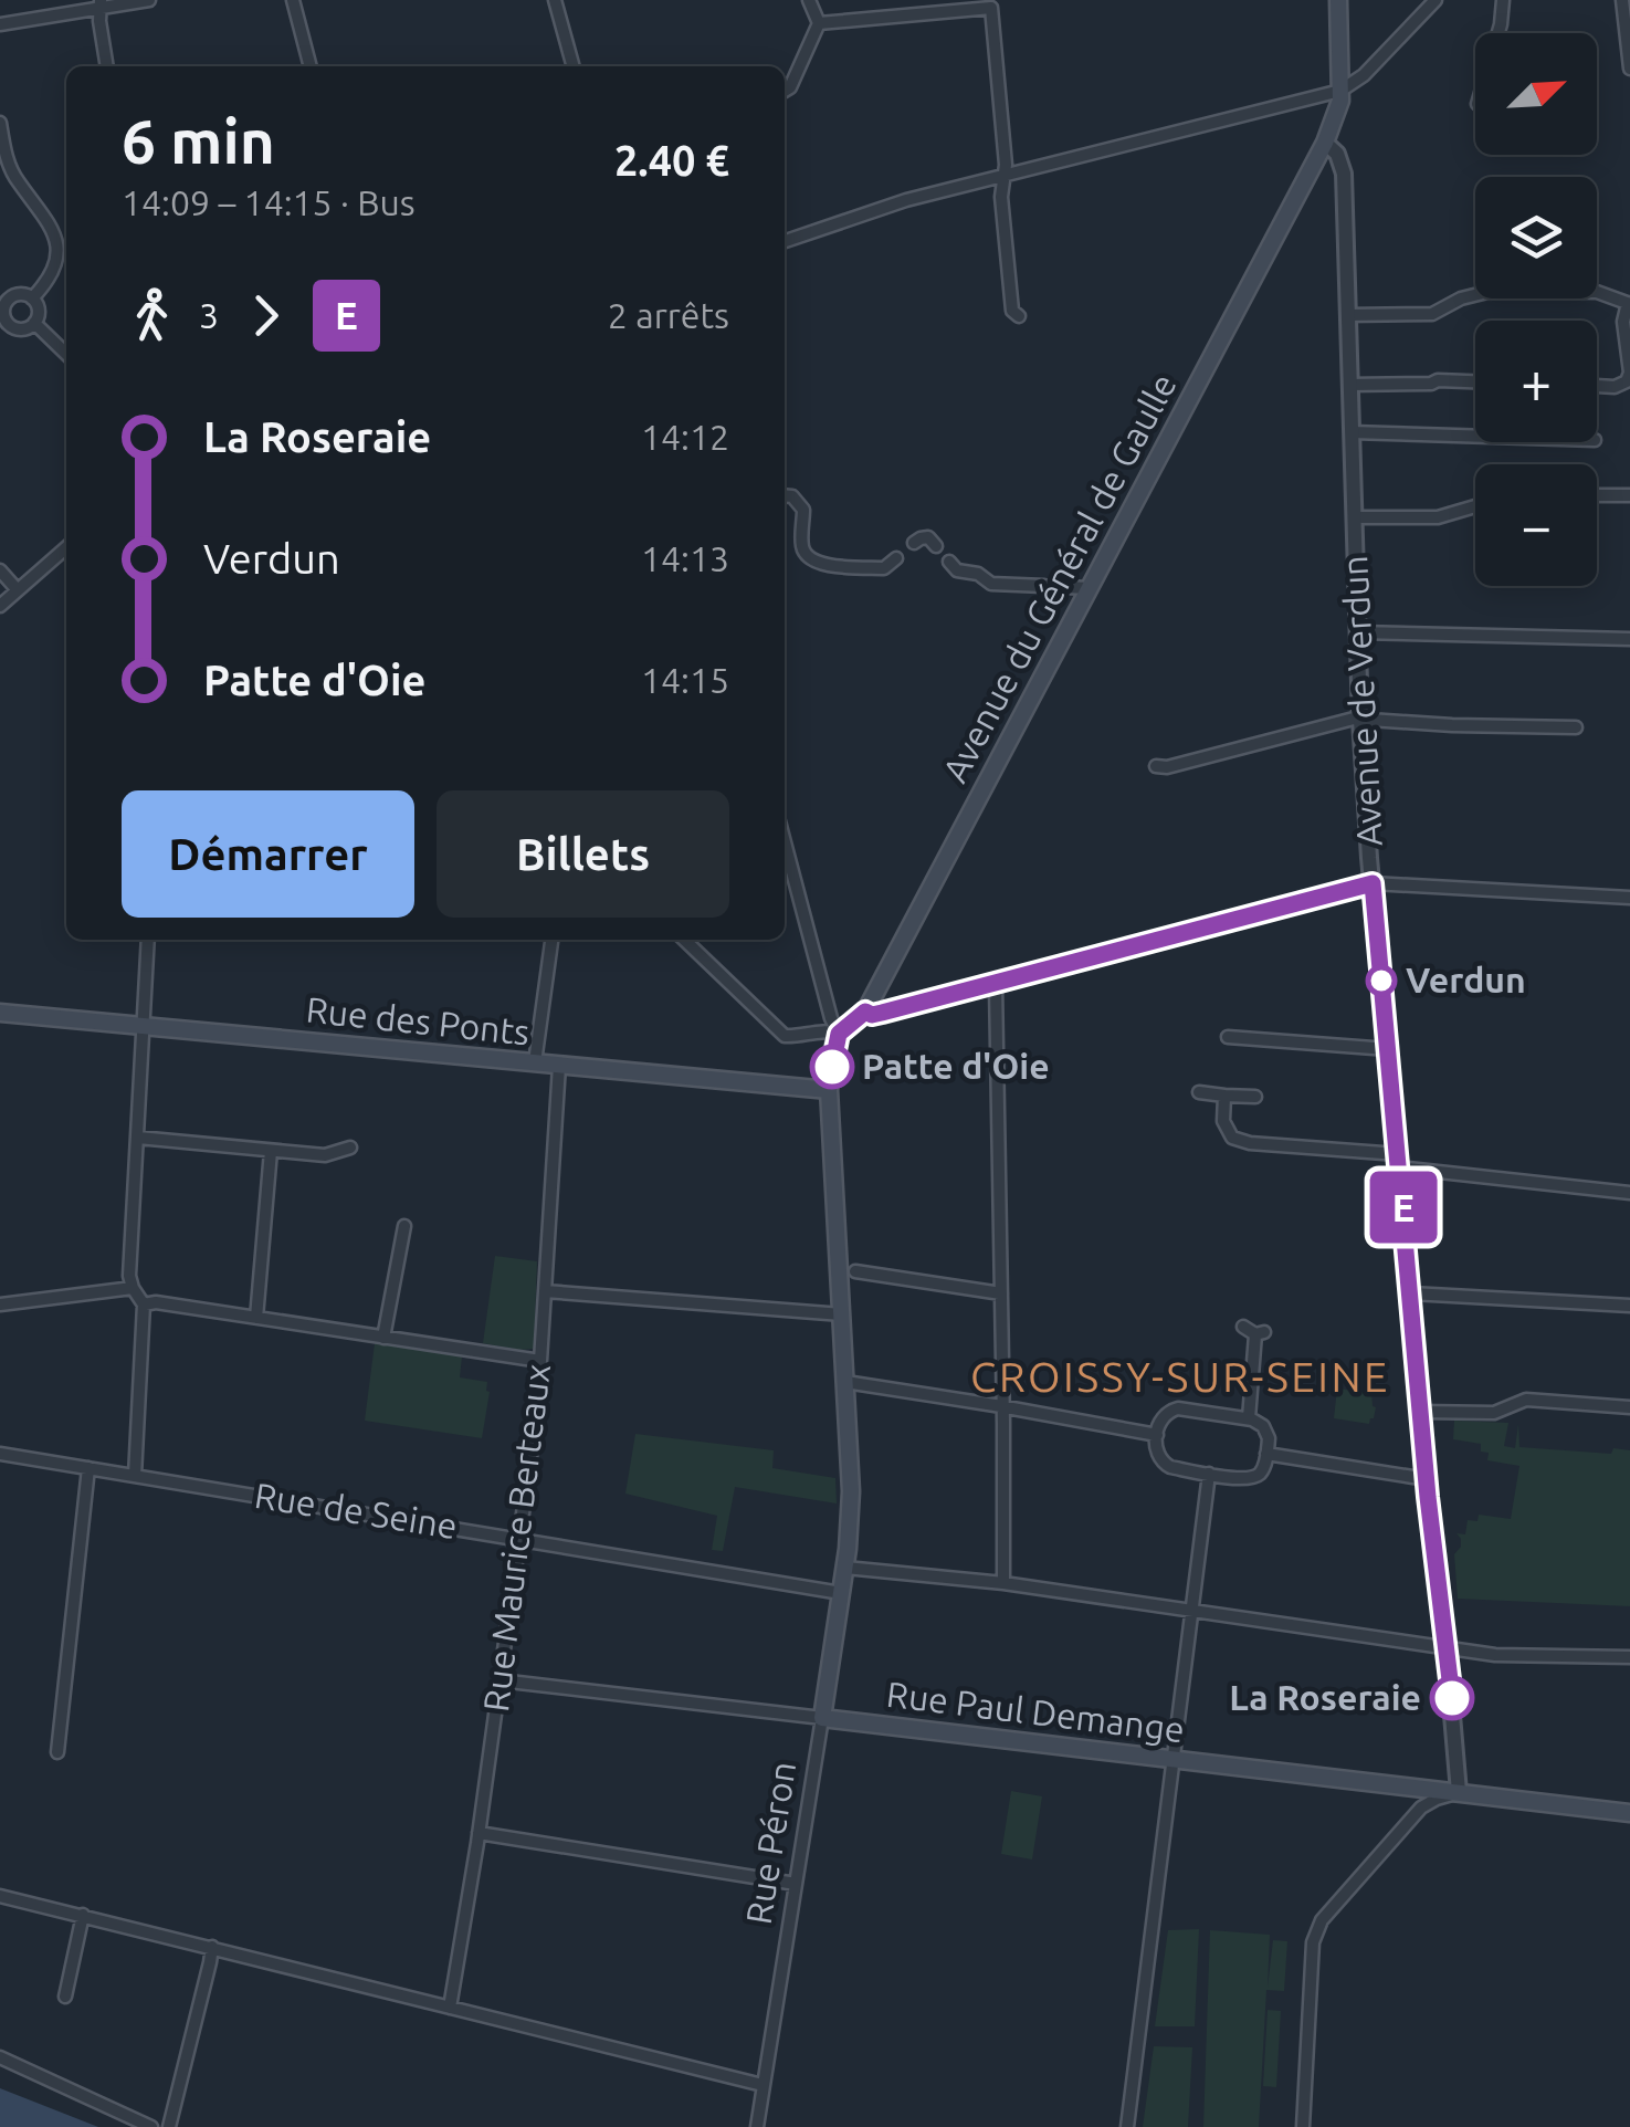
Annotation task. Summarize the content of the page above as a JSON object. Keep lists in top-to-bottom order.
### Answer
{
  "streets": {
    "main road": [
      "Avenue du Général de Gaulle",
      "Rue des Ponts",
      "Rue Paul Demange",
      "Rue Péron"
    ],
    "street": ["Avenue de Verdun", "Rue de Seine", "Rue Maurice Berteaux"]
  },
  "crossings": [
    ["Avenue du Général de Gaulle", "Avenue de Verdun"],
    ["Avenue du Général de Gaulle", "Rue Péron"],
    ["Avenue de Verdun", "Rue Paul Demange"],
    ["Rue des Ponts", "Rue Maurice Berteaux"],
    ["Rue des Ponts", "Rue Péron"],
    ["Rue de Seine", "Rue Maurice Berteaux"],
    ["Rue de Seine", "Rue Péron"],
    ["Rue Maurice Berteaux", "Rue Paul Demange"],
    ["Rue Paul Demange", "Rue Péron"]
  ],
  "districts": ["CROISSY-SUR-SEINE"],
  "places": ["Verdun", "Patte d'Oie", "La Roseraie"],
  "lines": ["bus line E"],
  "north": "top right",
  "page": {
    "on_map": "E",
    "map_buttons": ["+", "−"],
    "heading": ["6 min", "14:09 – 14:15 · Bus", "2.40 €"],
    "legs": ["3", "E", "2 arrêts"],
    "list": [
      {
        "name": "La Roseraie",
        "value": "14:12"
      },
      {
        "name": "Verdun",
        "value": "14:13"
      },
      {
        "name": "Patte d'Oie",
        "value": "14:15"
      }
    ],
    "buttons": ["Démarrer", "Billets"]
  }
}
